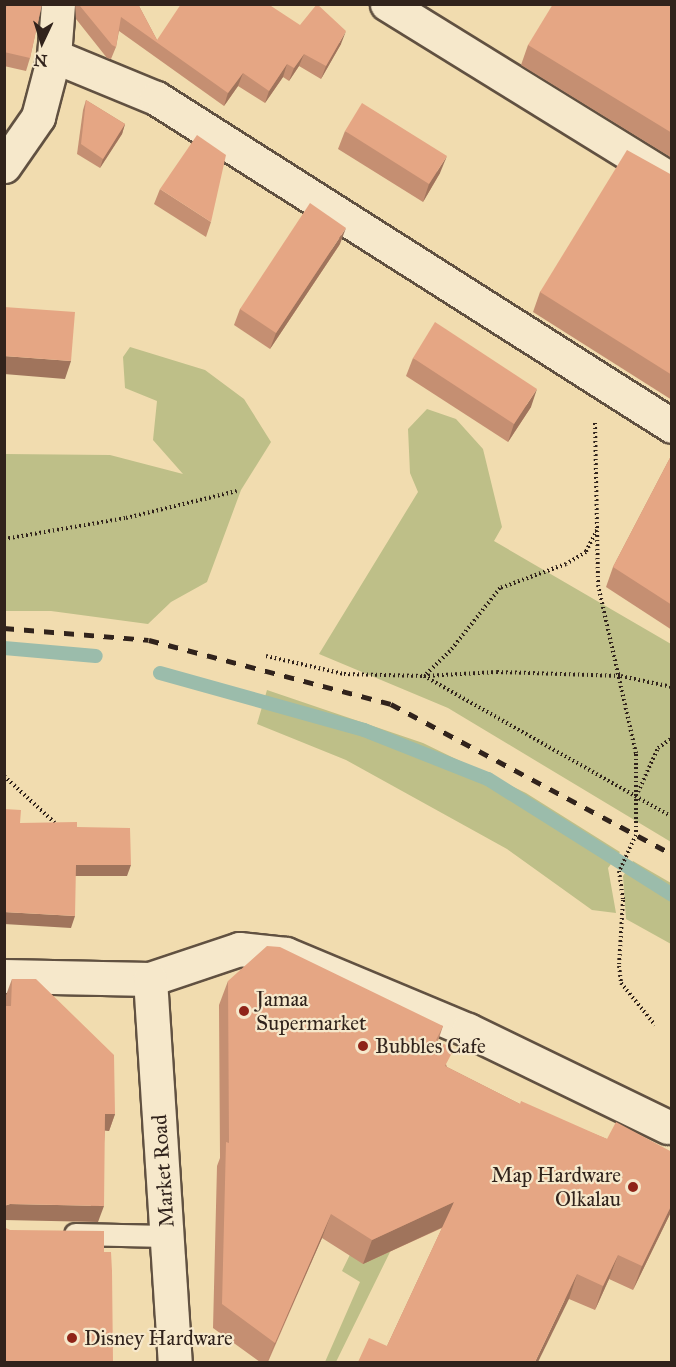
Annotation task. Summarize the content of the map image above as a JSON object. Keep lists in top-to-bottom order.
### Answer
{
  "streets": {
    "street": ["Market Road"]
  },
  "places": [
    "Jamaa Supermarket",
    "Bubbles Cafe",
    "Map Hardware Olkalau",
    "Disney Hardware"
  ],
  "north": "bottom"
}
